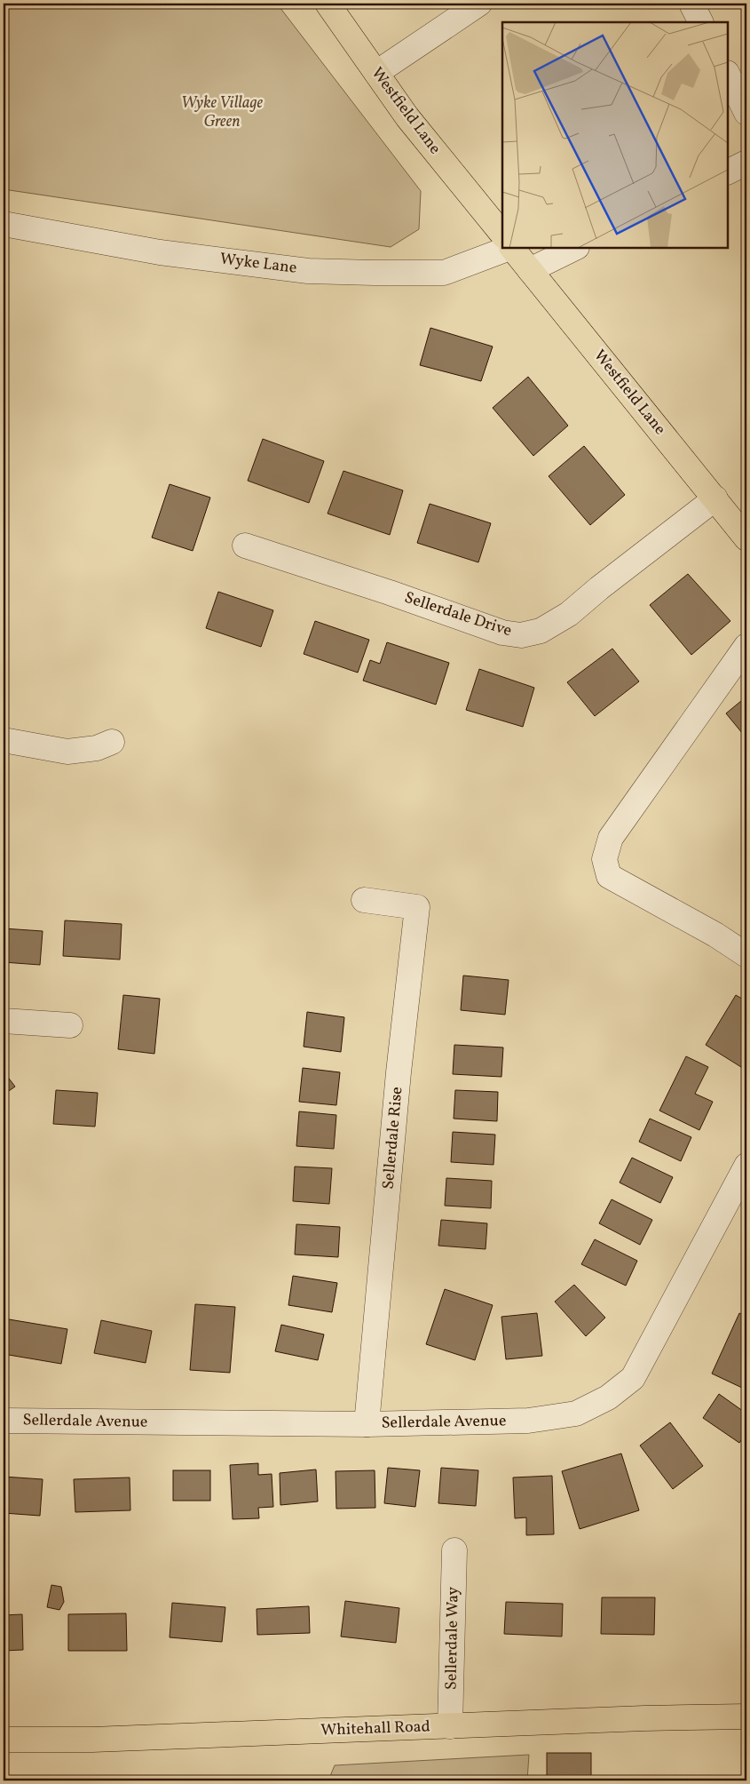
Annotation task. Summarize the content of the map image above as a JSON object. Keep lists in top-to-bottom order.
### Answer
{
  "streets": {
    "main road": ["Westfield Lane", "Whitehall Road"],
    "street": [
      "Wyke Lane",
      "Sellerdale Drive",
      "Sellerdale Rise",
      "Sellerdale Avenue",
      "Sellerdale Way"
    ]
  },
  "crossings": [
    ["Westfield Lane", "Sellerdale Drive"],
    ["Sellerdale Rise", "Sellerdale Avenue"],
    ["Sellerdale Way", "Whitehall Road"]
  ],
  "parks": ["Wyke Village Green"]
}
